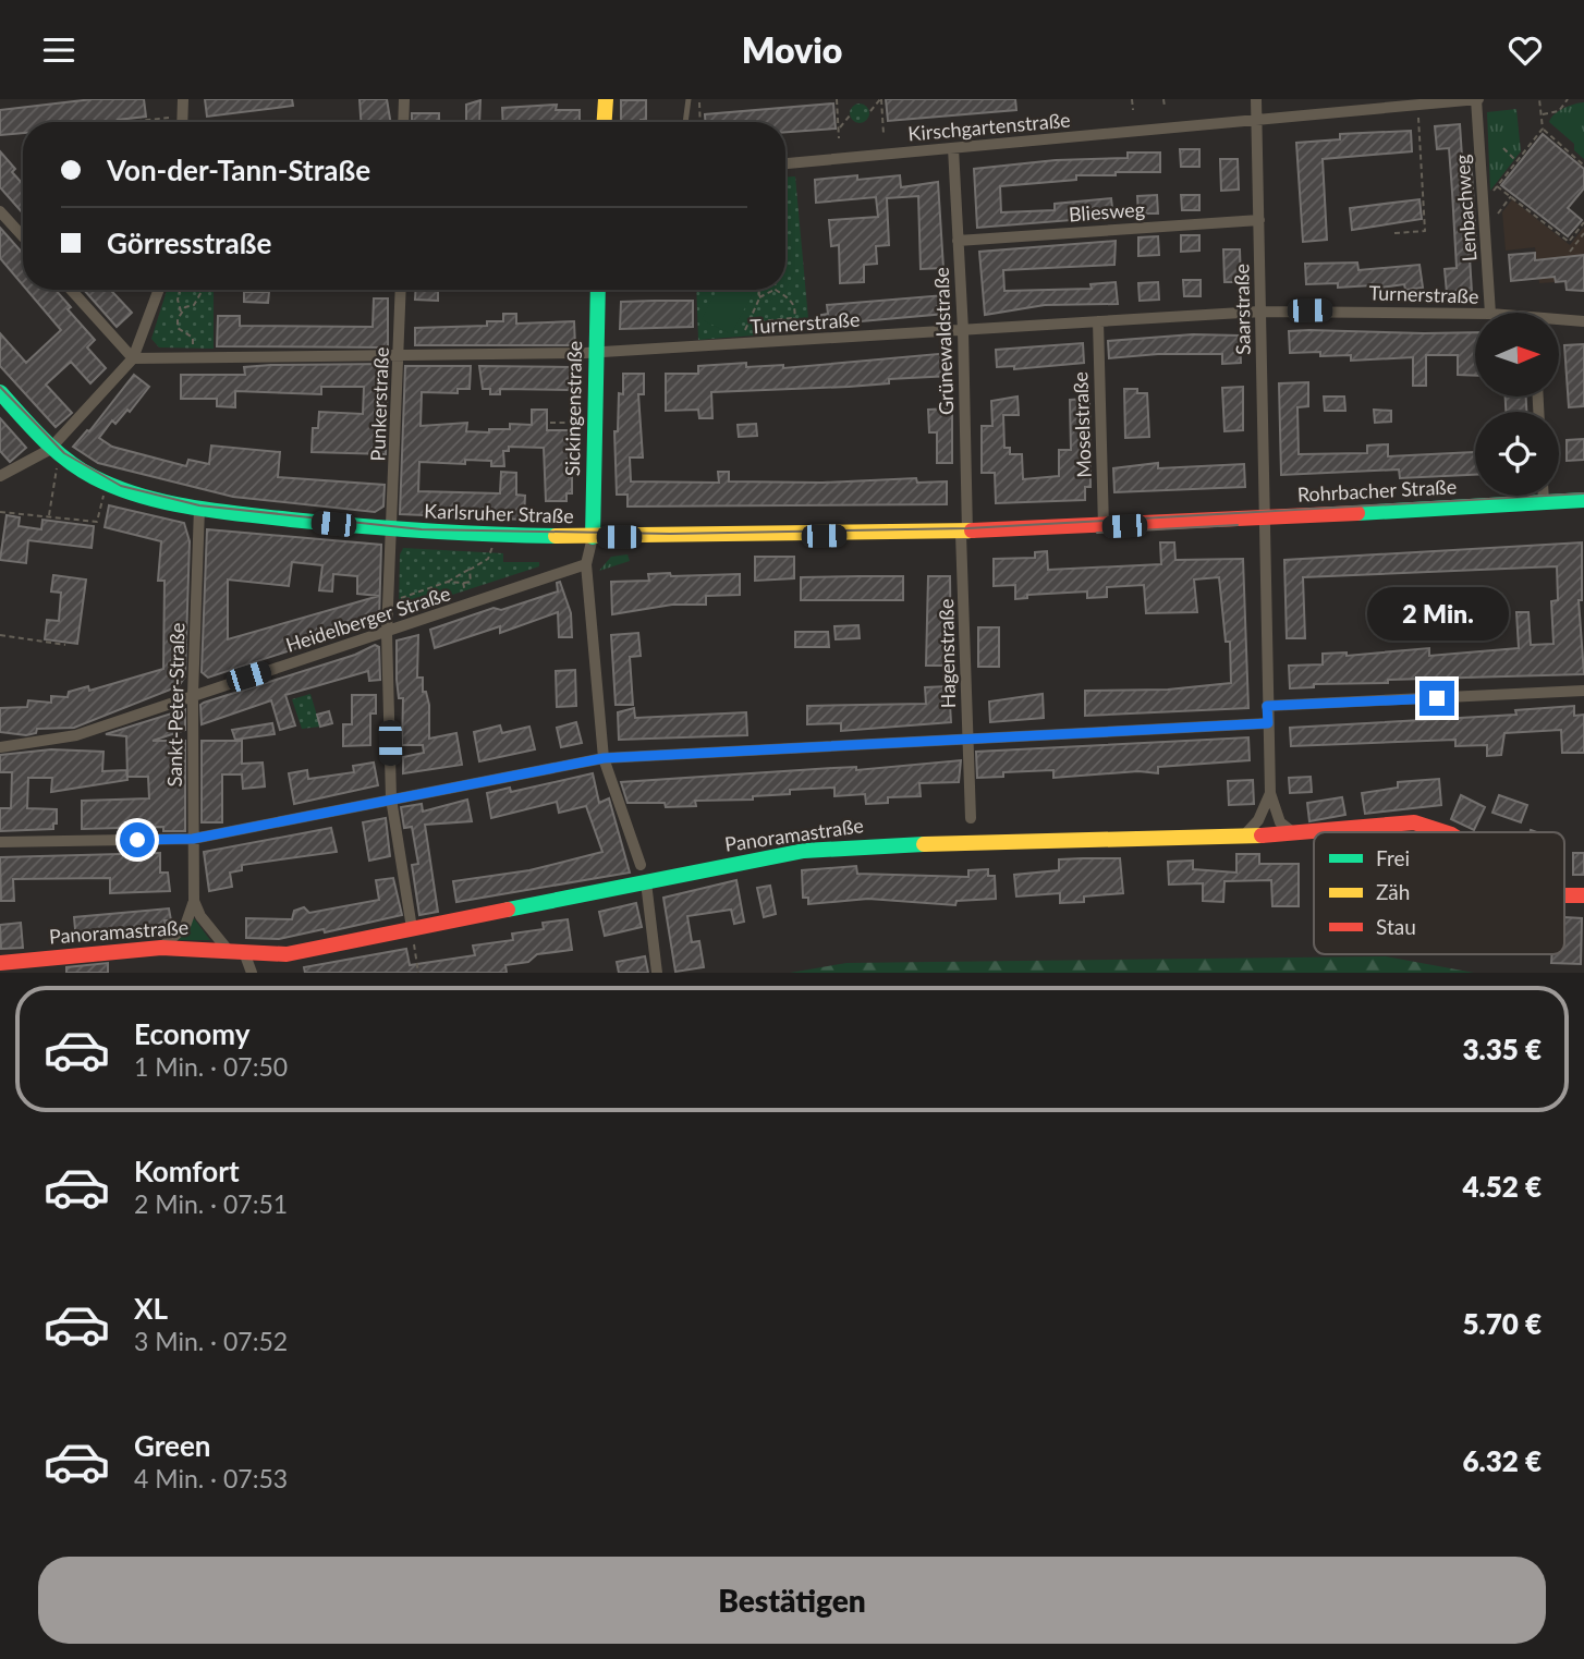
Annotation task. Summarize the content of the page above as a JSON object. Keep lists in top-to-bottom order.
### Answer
{
  "streets": {
    "main road": [
      "Sickingenstraße",
      "Rohrbacher Straße",
      "Karlsruher Straße",
      "Panoramastraße"
    ],
    "street": [
      "Kirschgartenstraße",
      "Lenbachweg",
      "Bliesweg",
      "Turnerstraße",
      "Saarstraße",
      "Grünewaldstraße",
      "Punkerstraße",
      "Moselstraße",
      "Heidelberger Straße",
      "Hagenstraße",
      "Sankt-Peter-Straße"
    ]
  },
  "crossings": [
    ["Kirschgartenstraße", "Lenbachweg"],
    ["Kirschgartenstraße", "Saarstraße"],
    ["Kirschgartenstraße", "Grünewaldstraße"],
    ["Bliesweg", "Saarstraße"],
    ["Bliesweg", "Grünewaldstraße"],
    ["Turnerstraße", "Saarstraße"],
    ["Turnerstraße", "Grünewaldstraße"],
    ["Turnerstraße", "Punkerstraße"],
    ["Turnerstraße", "Sickingenstraße"],
    ["Turnerstraße", "Moselstraße"],
    ["Saarstraße", "Rohrbacher Straße"],
    ["Saarstraße", "Karlsruher Straße"],
    ["Grünewaldstraße", "Karlsruher Straße"],
    ["Grünewaldstraße", "Hagenstraße"],
    ["Punkerstraße", "Karlsruher Straße"],
    ["Punkerstraße", "Heidelberger Straße"],
    ["Punkerstraße", "Panoramastraße"],
    ["Sickingenstraße", "Karlsruher Straße"],
    ["Moselstraße", "Karlsruher Straße"],
    ["Rohrbacher Straße", "Karlsruher Straße"],
    ["Karlsruher Straße", "Hagenstraße"],
    ["Karlsruher Straße", "Sankt-Peter-Straße"],
    ["Heidelberger Straße", "Sankt-Peter-Straße"],
    ["Sankt-Peter-Straße", "Panoramastraße"]
  ],
  "legend": ["Frei", "Zäh", "Stau"],
  "north": "right",
  "page": {
    "header": "Movio",
    "banner": ["Von-der-Tann-Straße", "Görresstraße"],
    "bubble": "2 Min.",
    "list": [
      {
        "name": "Economy",
        "note": "1 Min. · 07:50",
        "value": "3.35 €"
      },
      {
        "name": "Komfort",
        "note": "2 Min. · 07:51",
        "value": "4.52 €"
      },
      {
        "name": "XL",
        "note": "3 Min. · 07:52",
        "value": "5.70 €"
      },
      {
        "name": "Green",
        "note": "4 Min. · 07:53",
        "value": "6.32 €"
      }
    ],
    "buttons": "Bestätigen"
  }
}
